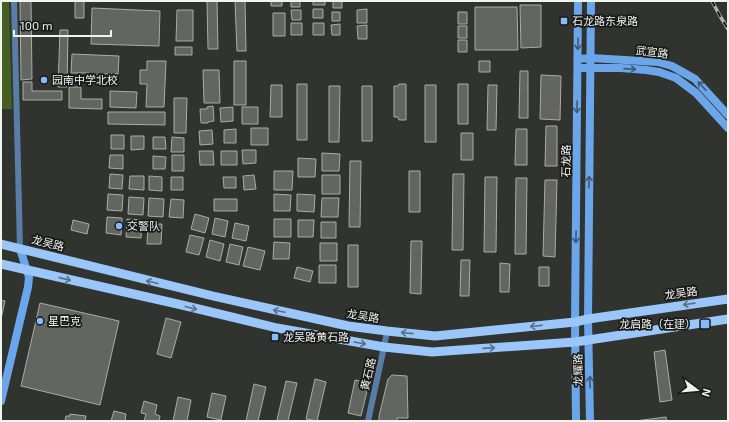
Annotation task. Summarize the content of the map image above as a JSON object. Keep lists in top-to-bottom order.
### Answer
{
  "streets": {
    "main road": [
      "武宣路",
      "石龙路",
      "龙吴路",
      "龙耀路"
    ],
    "street": ["黄石路"]
  },
  "crossings": [
    ["武宣路", "石龙路"],
    ["石龙路", "龙吴路"],
    ["石龙路", "龙耀路"],
    ["龙吴路", "龙耀路"],
    ["龙吴路", "黄石路"]
  ],
  "places": {
    "transit": ["石龙路东泉路", "龙启路（在建）", "龙吴路黄石路"],
    "other": ["园南中学北校", "交警队", "星巴克"]
  },
  "scale_bar": "100 m",
  "north": "right"
}
